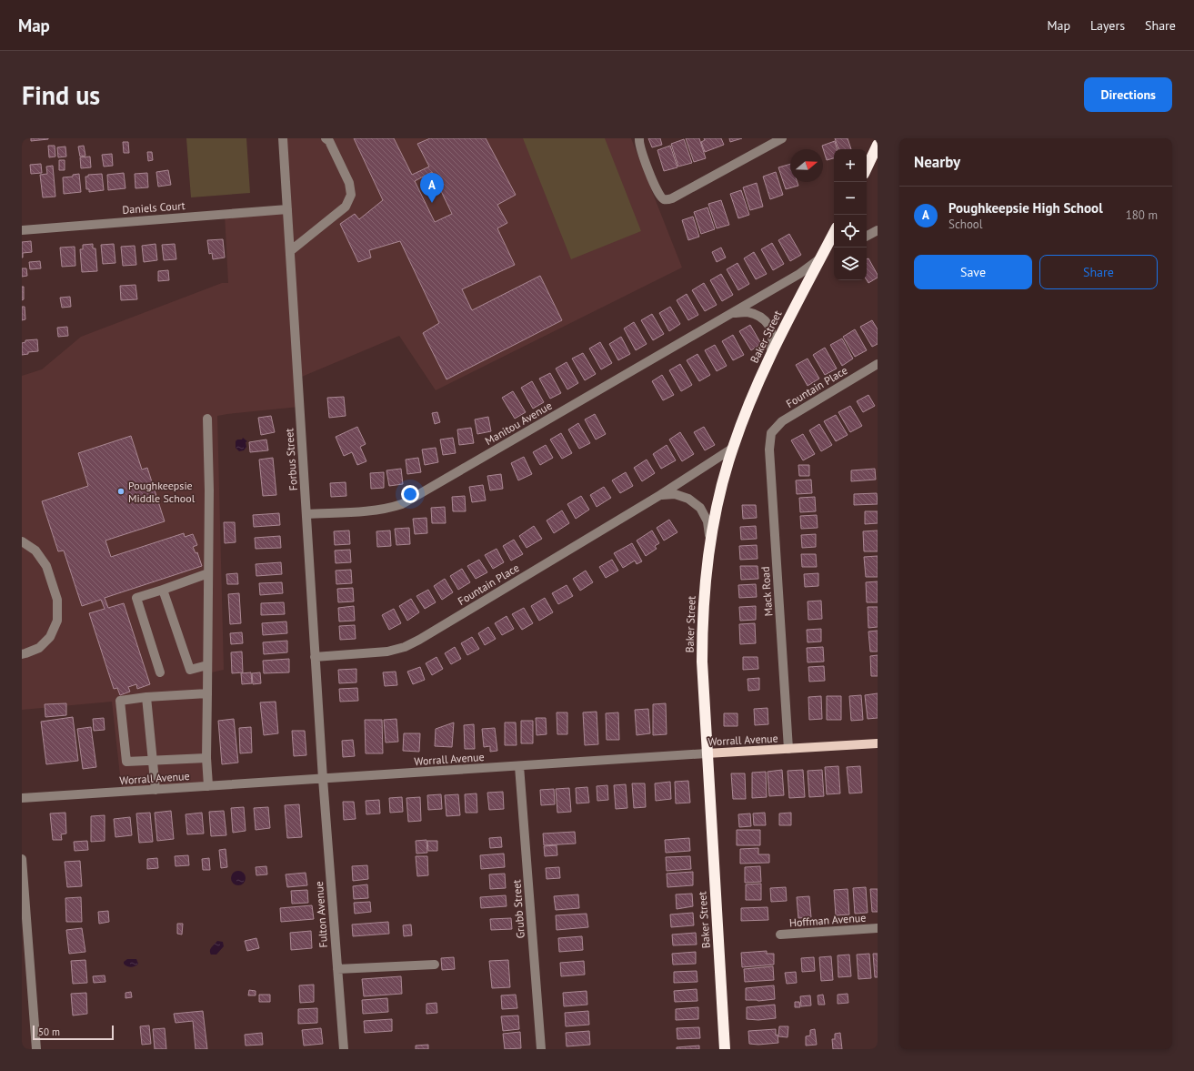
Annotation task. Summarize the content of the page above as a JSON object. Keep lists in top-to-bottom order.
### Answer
{
  "streets": {
    "highway": ["Baker Street"],
    "main road": ["Worrall Avenue"],
    "street": [
      "Daniels Court",
      "Fountain Place",
      "Manitou Avenue",
      "Forbus Street",
      "Mack Road",
      "Grubb Street",
      "Fulton Avenue",
      "Hoffman Avenue"
    ]
  },
  "crossings": [
    ["Daniels Court", "Forbus Street"],
    ["Baker Street", "Fountain Place"],
    ["Baker Street", "Manitou Avenue"],
    ["Baker Street", "Worrall Avenue"],
    ["Fountain Place", "Forbus Street"],
    ["Fountain Place", "Mack Road"],
    ["Manitou Avenue", "Forbus Street"],
    ["Forbus Street", "Worrall Avenue"],
    ["Forbus Street", "Fulton Avenue"],
    ["Mack Road", "Worrall Avenue"],
    ["Worrall Avenue", "Grubb Street"],
    ["Worrall Avenue", "Fulton Avenue"]
  ],
  "places": ["Poughkeepsie Middle School"],
  "scale_bar": "50 m",
  "north": "right",
  "page": {
    "header": "Map",
    "nav": ["Map", "Layers", "Share"],
    "buttons": [
      "Directions",
      ["Save", "Share"]
    ],
    "title": "Find us",
    "heading": "Nearby",
    "map_buttons": ["+", "−"],
    "pins": "A",
    "list": [
      {
        "mark": "A",
        "name": "Poughkeepsie High School",
        "note": "School",
        "value": "180 m"
      }
    ],
    "scale": "50 m"
  }
}
